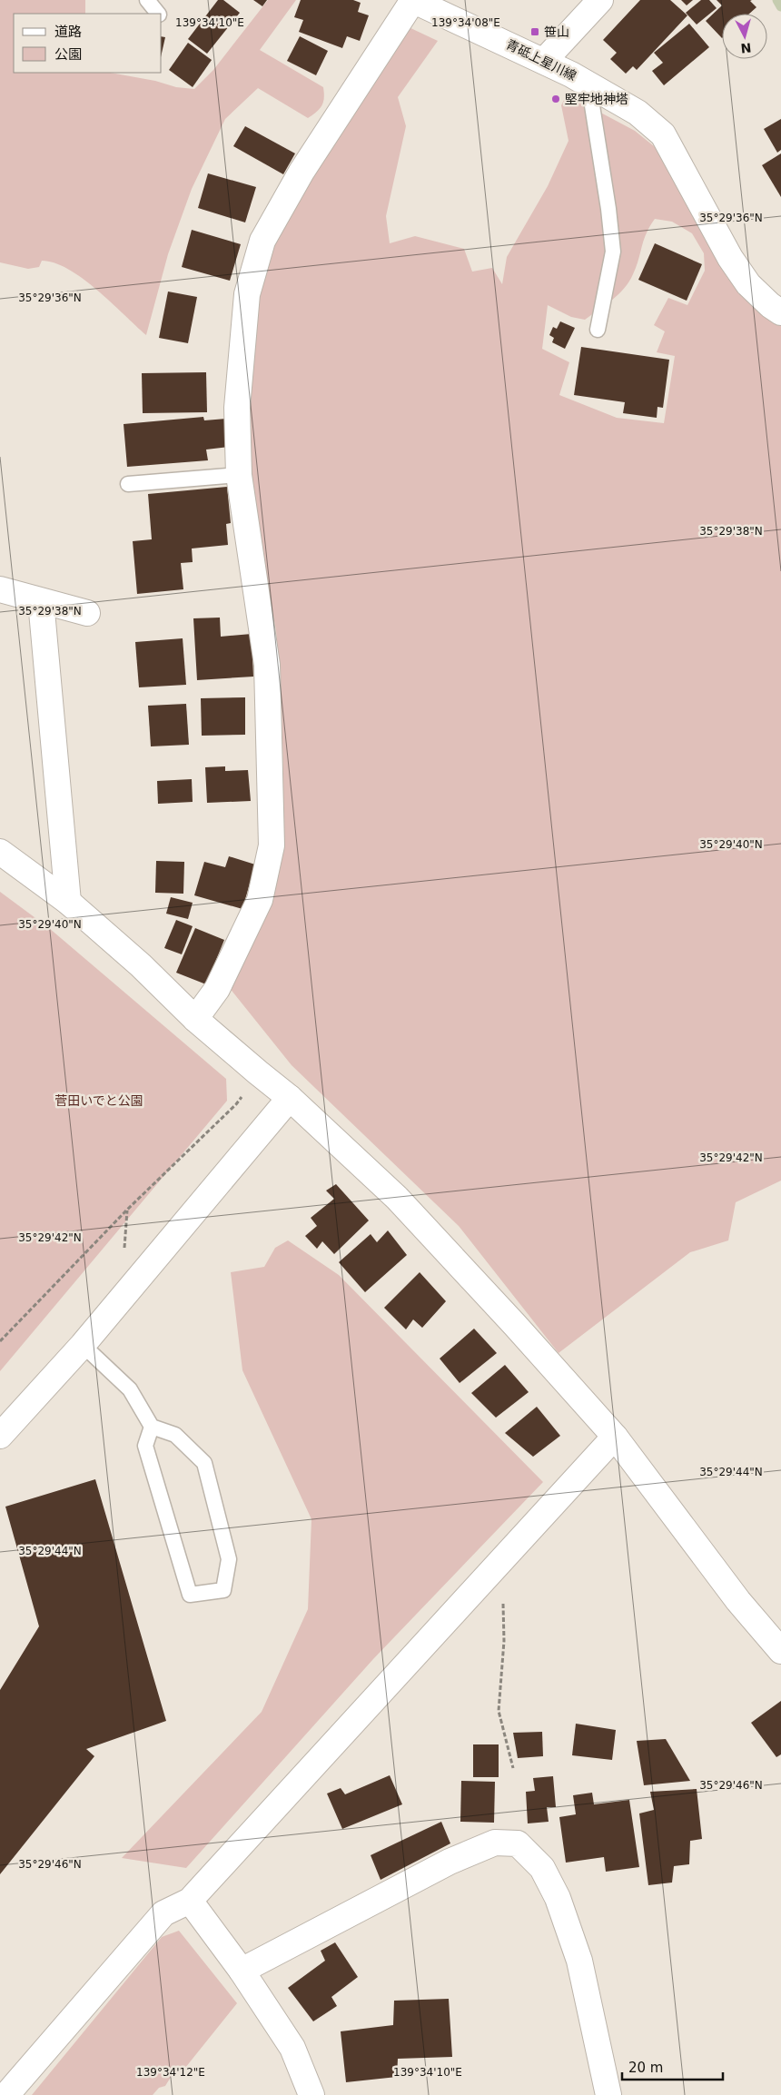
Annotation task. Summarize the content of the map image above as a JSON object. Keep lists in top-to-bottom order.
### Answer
{
  "streets": {
    "street": ["青砥上星川線"]
  },
  "parks": ["菅田いでと公園"],
  "places": {
    "transit": ["笹山"],
    "other": ["堅牢地神塔"]
  },
  "legend": ["道路", "公園"],
  "scale_bar": "20 m",
  "north": "bottom",
  "coordinates": [
    "139°34'10\"E",
    "139°34'08\"E",
    "35°29'36\"N",
    "35°29'38\"N",
    "35°29'40\"N",
    "35°29'42\"N",
    "35°29'44\"N",
    "35°29'46\"N",
    "139°34'12\"E"
  ]
}
